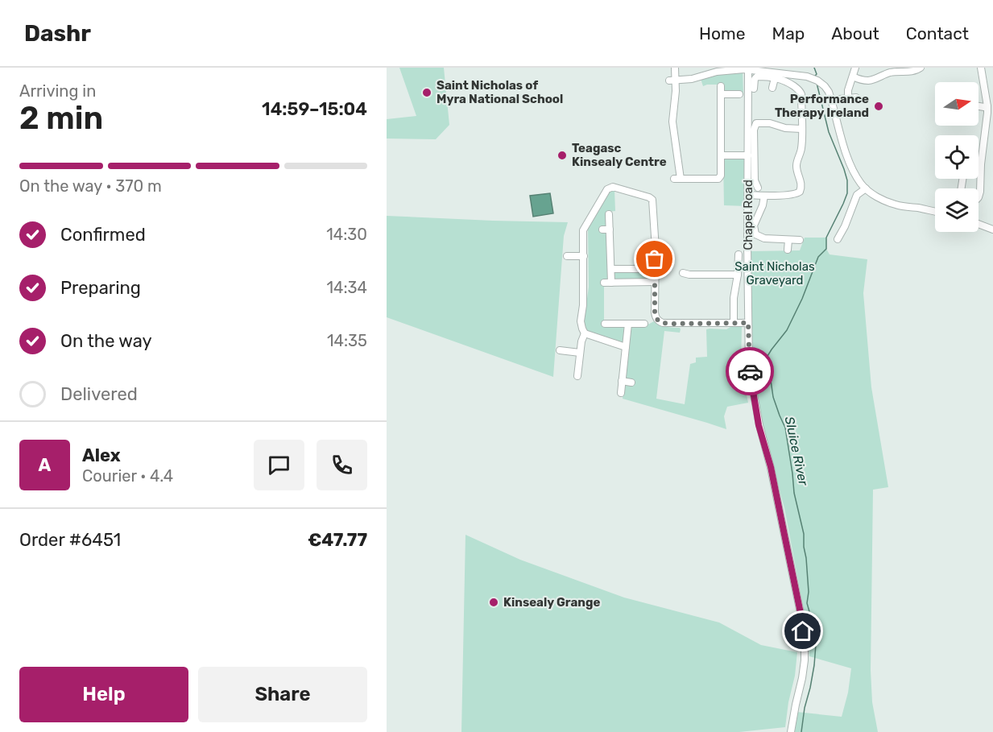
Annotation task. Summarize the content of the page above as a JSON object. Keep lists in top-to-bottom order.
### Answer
{
  "streets": {
    "street": ["Chapel Road"]
  },
  "water": ["Sluice River"],
  "parks": ["Saint Nicholas Graveyard"],
  "places": [
    "Saint Nicholas of Myra National School",
    "Performance Therapy Ireland",
    "Teagasc Kinsealy Centre",
    "Kinsealy Grange"
  ],
  "north": "right",
  "page": {
    "header": "Dashr",
    "nav": [
      "Home",
      "Map",
      "About",
      "Contact"
    ],
    "heading": ["2 min", "Arriving in", "14:59–15:04"],
    "panel": [
      "Alex",
      "Courier · 4.4",
      "Order #6451",
      "€47.77"
    ],
    "bar": "On the way · 370 m",
    "list": [
      ["Confirmed", "14:30"],
      ["Preparing", "14:34"],
      ["On the way", "14:35"],
      "Delivered"
    ],
    "round": "A",
    "buttons": ["Help", "Share"]
  }
}
